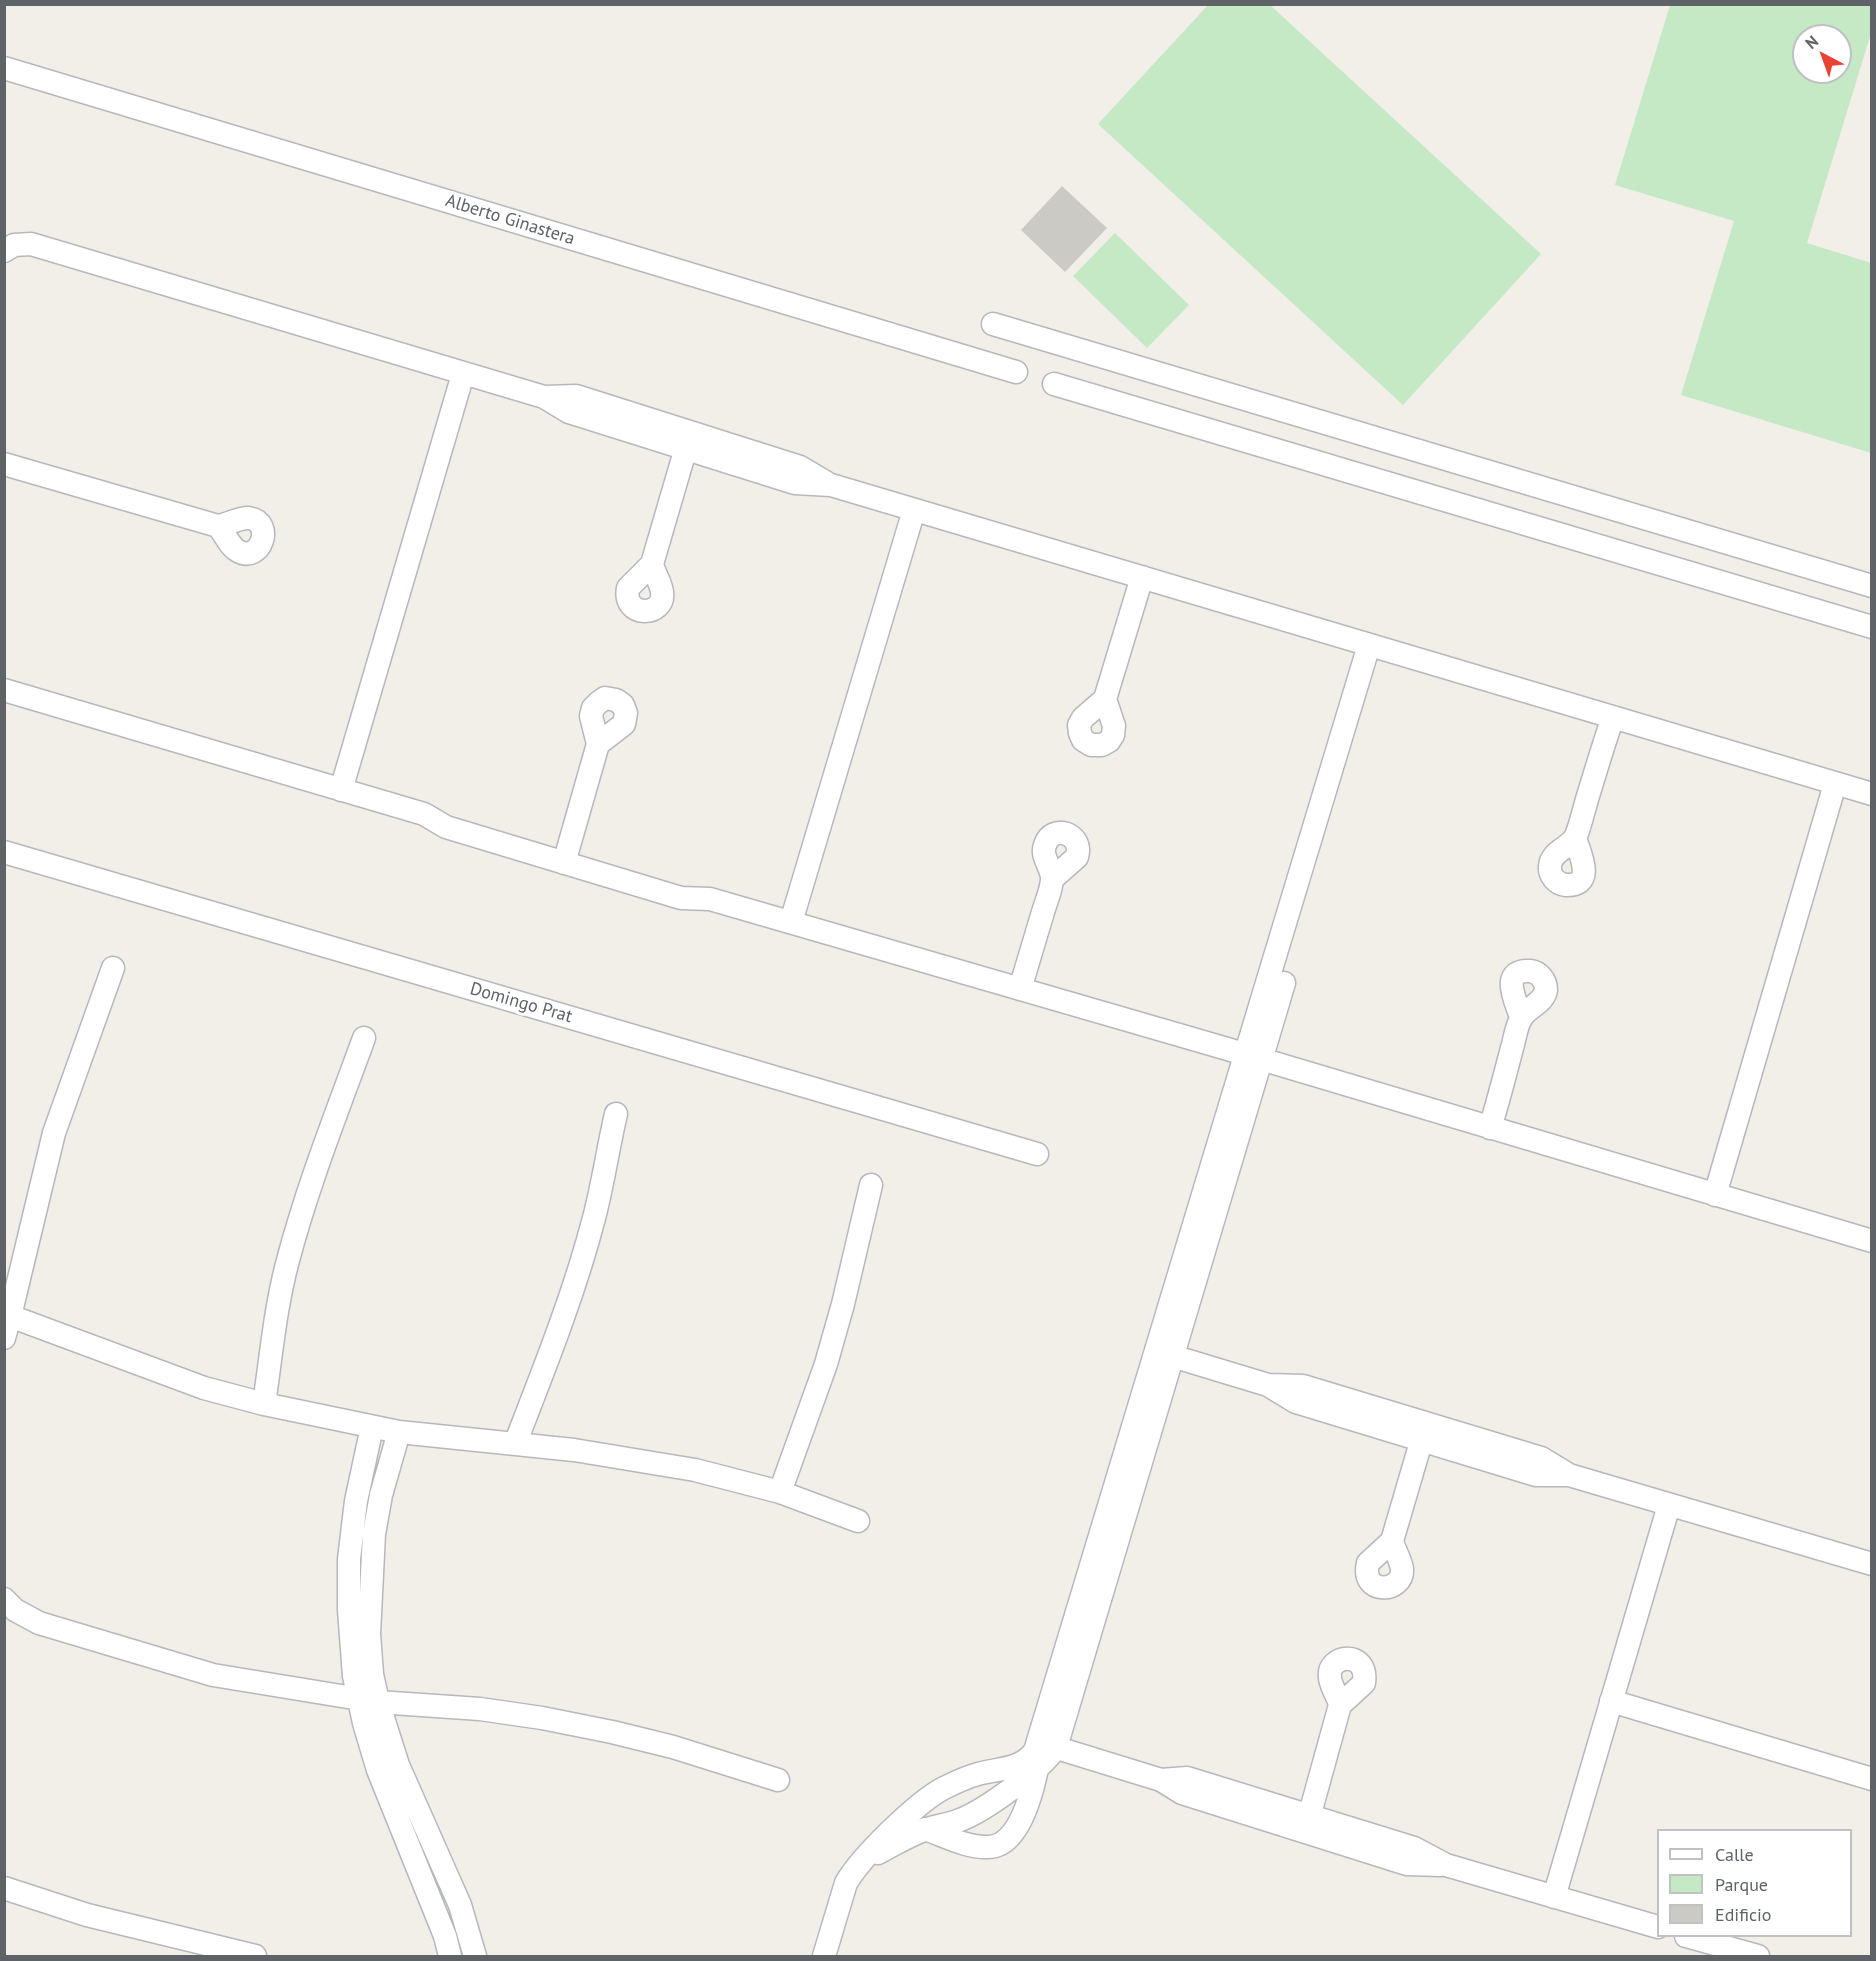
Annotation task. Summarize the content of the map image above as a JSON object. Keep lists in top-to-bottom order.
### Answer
{
  "streets": {
    "street": ["Alberto Ginastera", "Domingo Prat"]
  },
  "legend": ["Calle", "Parque", "Edificio"],
  "north": "top left"
}
